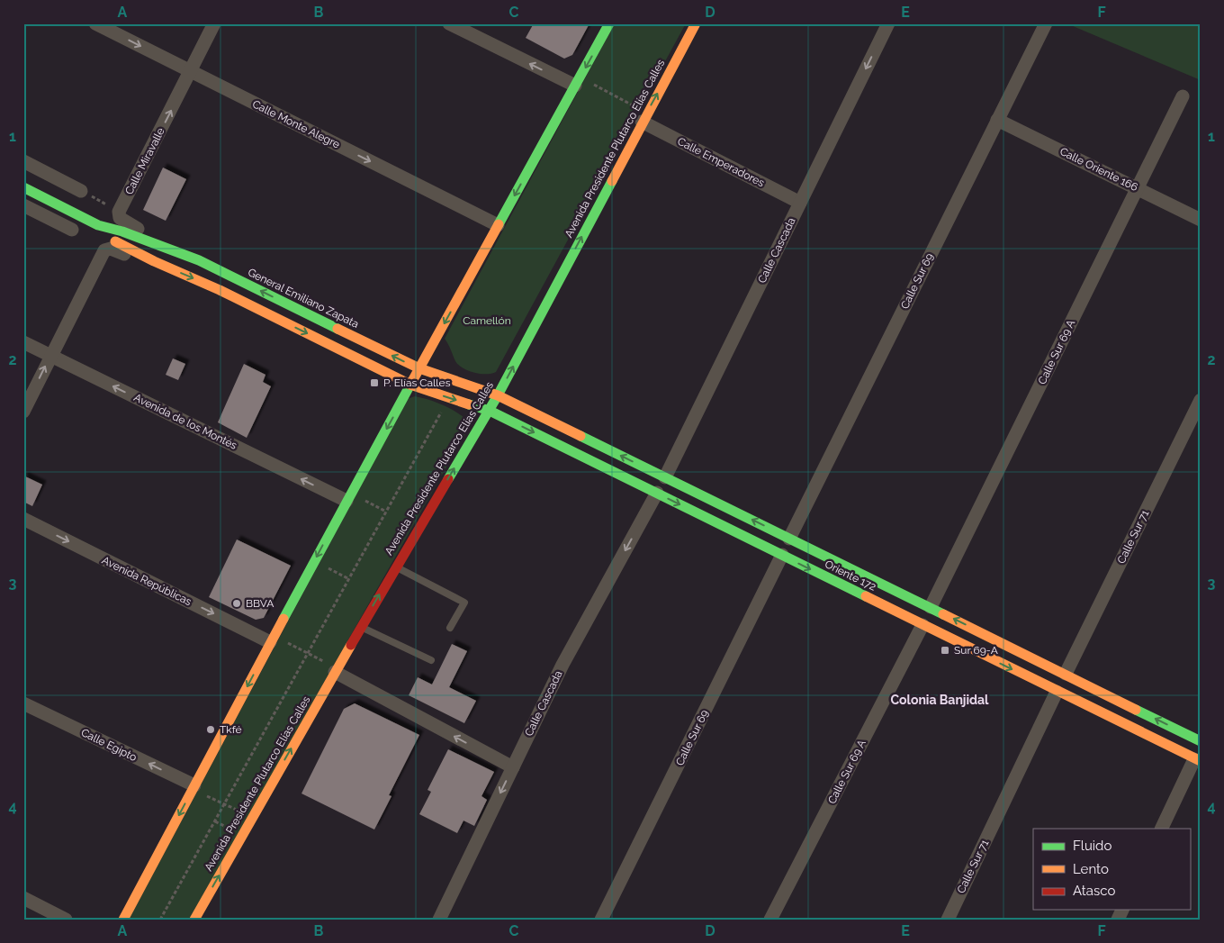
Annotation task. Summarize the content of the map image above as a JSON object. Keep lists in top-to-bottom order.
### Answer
{
  "streets": {
    "main road": ["Avenida Presidente Plutarco Elías Calles", "General Emiliano Zapata", "Oriente 172"],
    "street": [
      "Calle Monte Alegre",
      "Calle Miravalle",
      "Calle Emperadores",
      "Calle Oriente 166",
      "Calle Cascada",
      "Calle Sur 69",
      "Calle Sur 69 A",
      "Avenida de los Montés",
      "Calle Sur 71",
      "Avenida Repúblicas",
      "Calle Egipto"
    ]
  },
  "crossings": [
    ["Calle Monte Alegre", "Calle Miravalle"],
    ["Avenida Presidente Plutarco Elías Calles", "Calle Emperadores"],
    ["Avenida Presidente Plutarco Elías Calles", "General Emiliano Zapata"],
    ["Avenida Presidente Plutarco Elías Calles", "Oriente 172"],
    ["Calle Emperadores", "Calle Cascada"],
    ["Calle Oriente 166", "Calle Sur 69"],
    ["Calle Oriente 166", "Calle Sur 69 A"],
    ["Calle Cascada", "Oriente 172"],
    ["Calle Sur 69", "Oriente 172"],
    ["General Emiliano Zapata", "Oriente 172"],
    ["Calle Sur 69 A", "Oriente 172"],
    ["Calle Sur 71", "Oriente 172"]
  ],
  "one_way": [
    "Calle Monte Alegre",
    "Calle Miravalle",
    "Calle Cascada",
    "Avenida de los Montés",
    "Avenida Repúblicas",
    "Calle Egipto"
  ],
  "districts": ["Colonia Banjidal"],
  "parks": ["Camellón"],
  "places": {
    "transit": ["P. Elías Calles", "Sur 69-A"],
    "other": ["BBVA", "Tkfé"]
  },
  "legend": ["Fluido", "Lento", "Atasco"],
  "grid": {
    "columns": [
      "A",
      "B",
      "C",
      "D",
      "E",
      "F"
    ],
    "rows": [
      "1",
      "2",
      "3",
      "4"
    ]
  }
}
